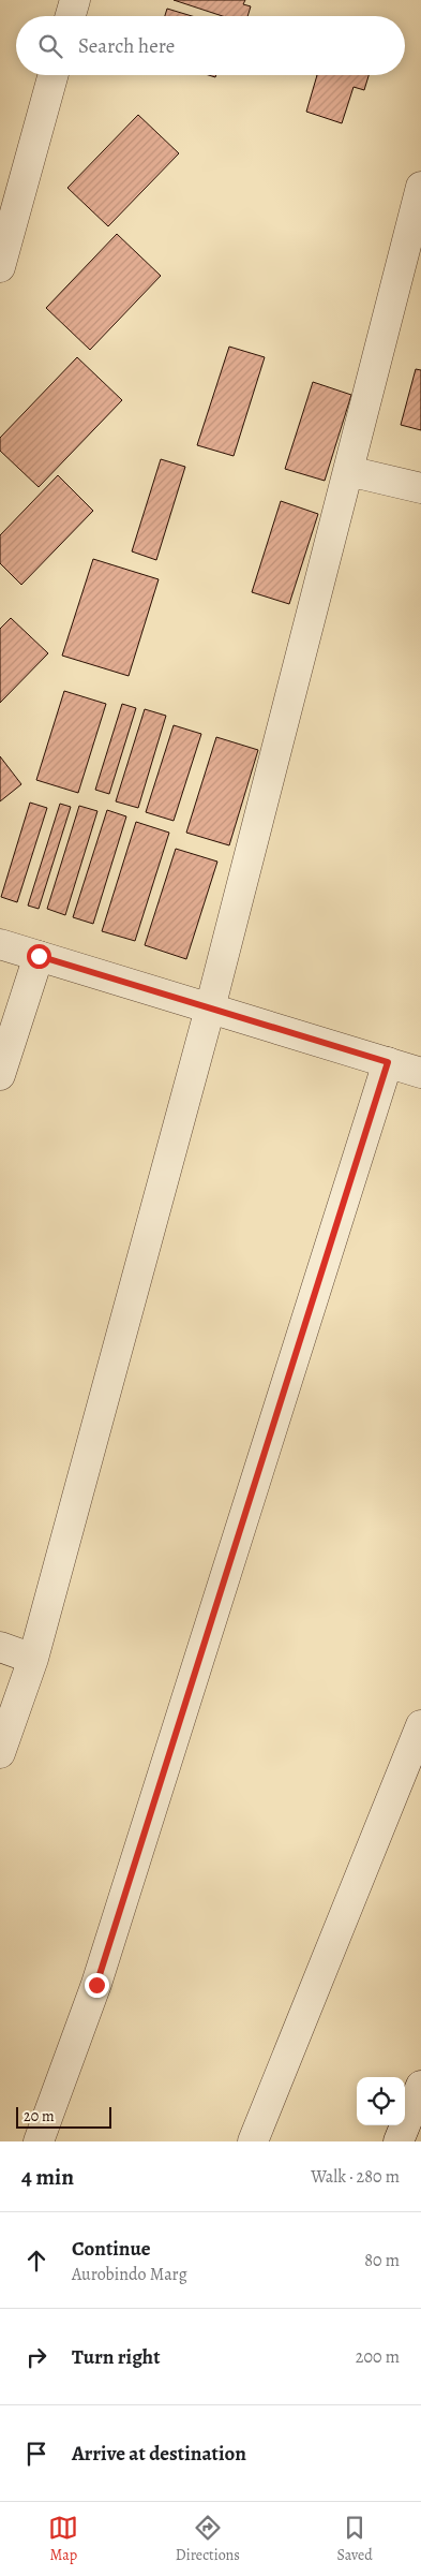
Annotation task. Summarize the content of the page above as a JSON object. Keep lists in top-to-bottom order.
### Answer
{
  "scale_bar": "20 m",
  "page": {
    "search": "Search here",
    "scale": "20 m",
    "heading": ["4 min", "Walk · 280 m"],
    "list": [
      ["Continue", "Aurobindo Marg", "80 m"],
      ["Turn right", "200 m"],
      "Arrive at destination"
    ],
    "nav": ["Map", "Directions", "Saved"]
  }
}
